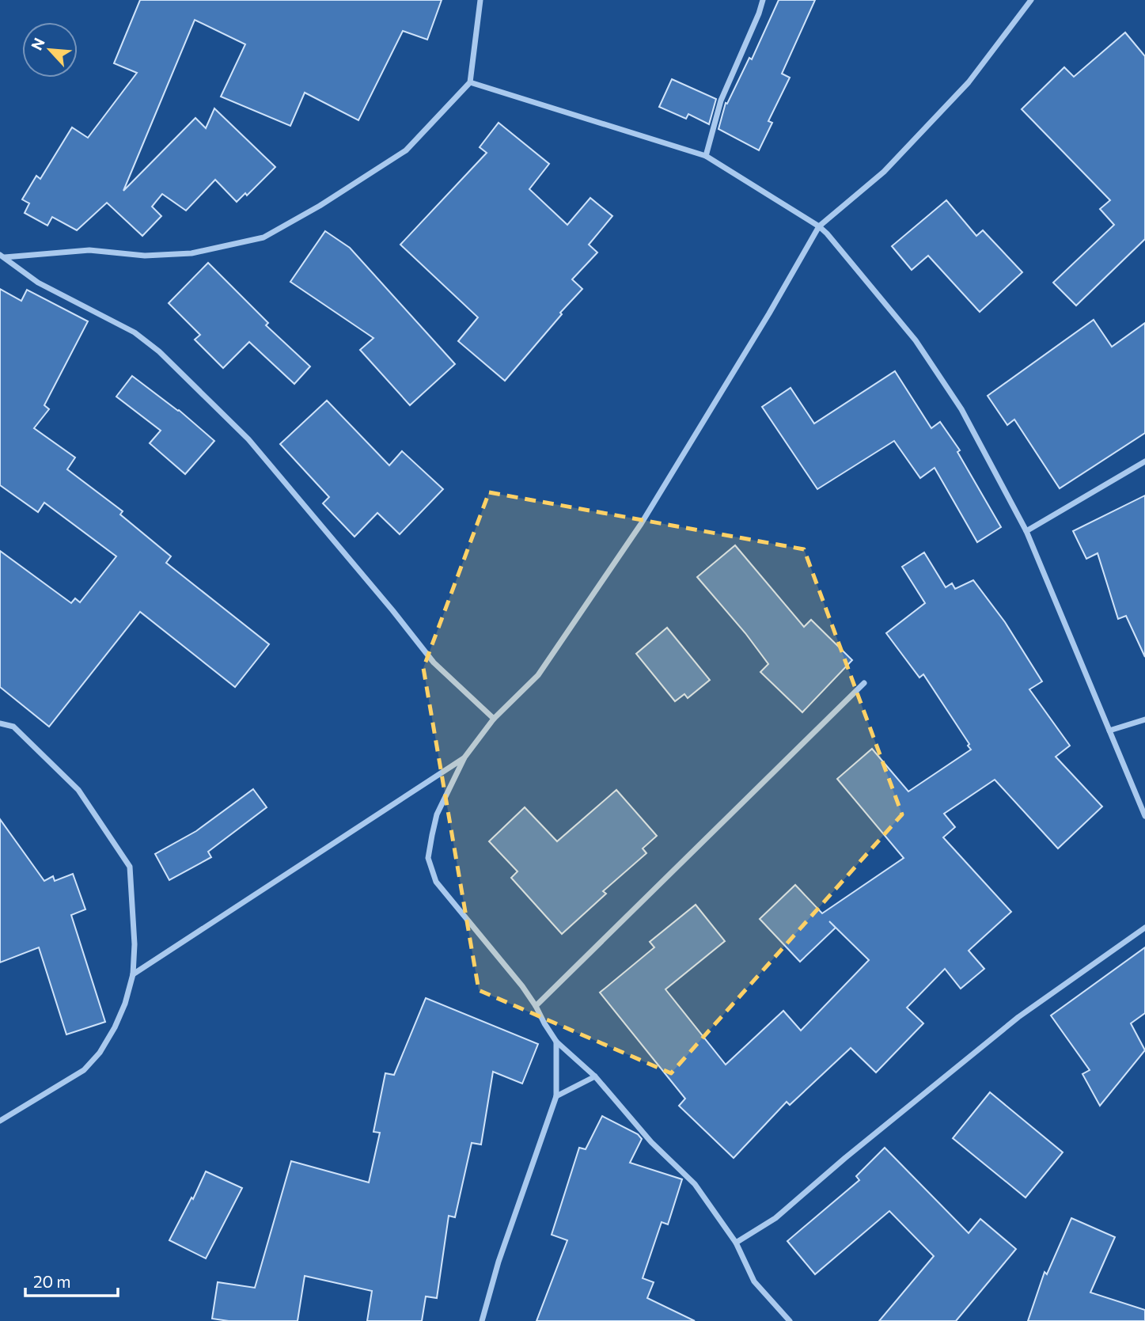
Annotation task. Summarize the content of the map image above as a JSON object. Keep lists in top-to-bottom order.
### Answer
{
  "scale_bar": "20 m",
  "north": "top left"
}
